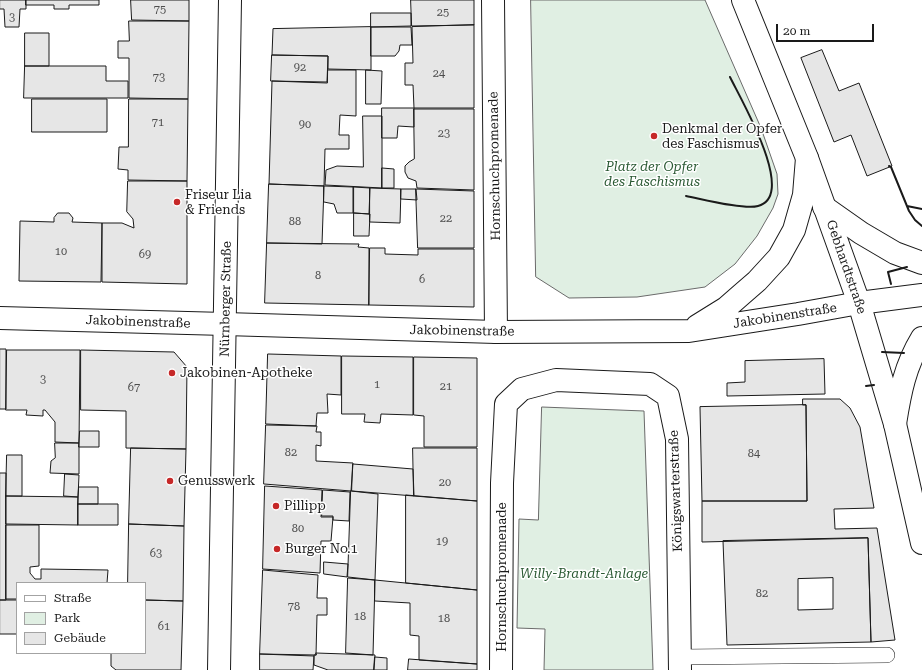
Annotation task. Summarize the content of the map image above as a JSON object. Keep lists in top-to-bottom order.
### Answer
{
  "streets": {
    "street": [
      "Hornschuchpromenade",
      "Gebhardtstraße",
      "Nürnberger Straße",
      "Jakobinenstraße",
      "Königswarterstraße"
    ]
  },
  "crossings": [
    ["Hornschuchpromenade", "Jakobinenstraße"],
    ["Hornschuchpromenade", "Königswarterstraße"],
    ["Gebhardtstraße", "Jakobinenstraße"],
    ["Nürnberger Straße", "Jakobinenstraße"]
  ],
  "parks": ["Platz der Opfer des Faschismus", "Willy-Brandt-Anlage"],
  "places": [
    "Denkmal der Opfer des Faschismus",
    "Friseur Lia & Friends",
    "Jakobinen-Apotheke",
    "Genusswerk",
    "Pillipp",
    "Burger No.1"
  ],
  "house_numbers": [
    "75",
    "25",
    "3",
    "92",
    "24",
    "73",
    "71",
    "90",
    "23",
    "22",
    "88",
    "10",
    "69",
    "8",
    "6",
    "3",
    "1",
    "21",
    "67",
    "82",
    "84",
    "20",
    "80",
    "19",
    "63",
    "82",
    "78",
    "18",
    "18",
    "61"
  ],
  "legend": ["Straße", "Park", "Gebäude"],
  "scale_bar": "20 m"
}
